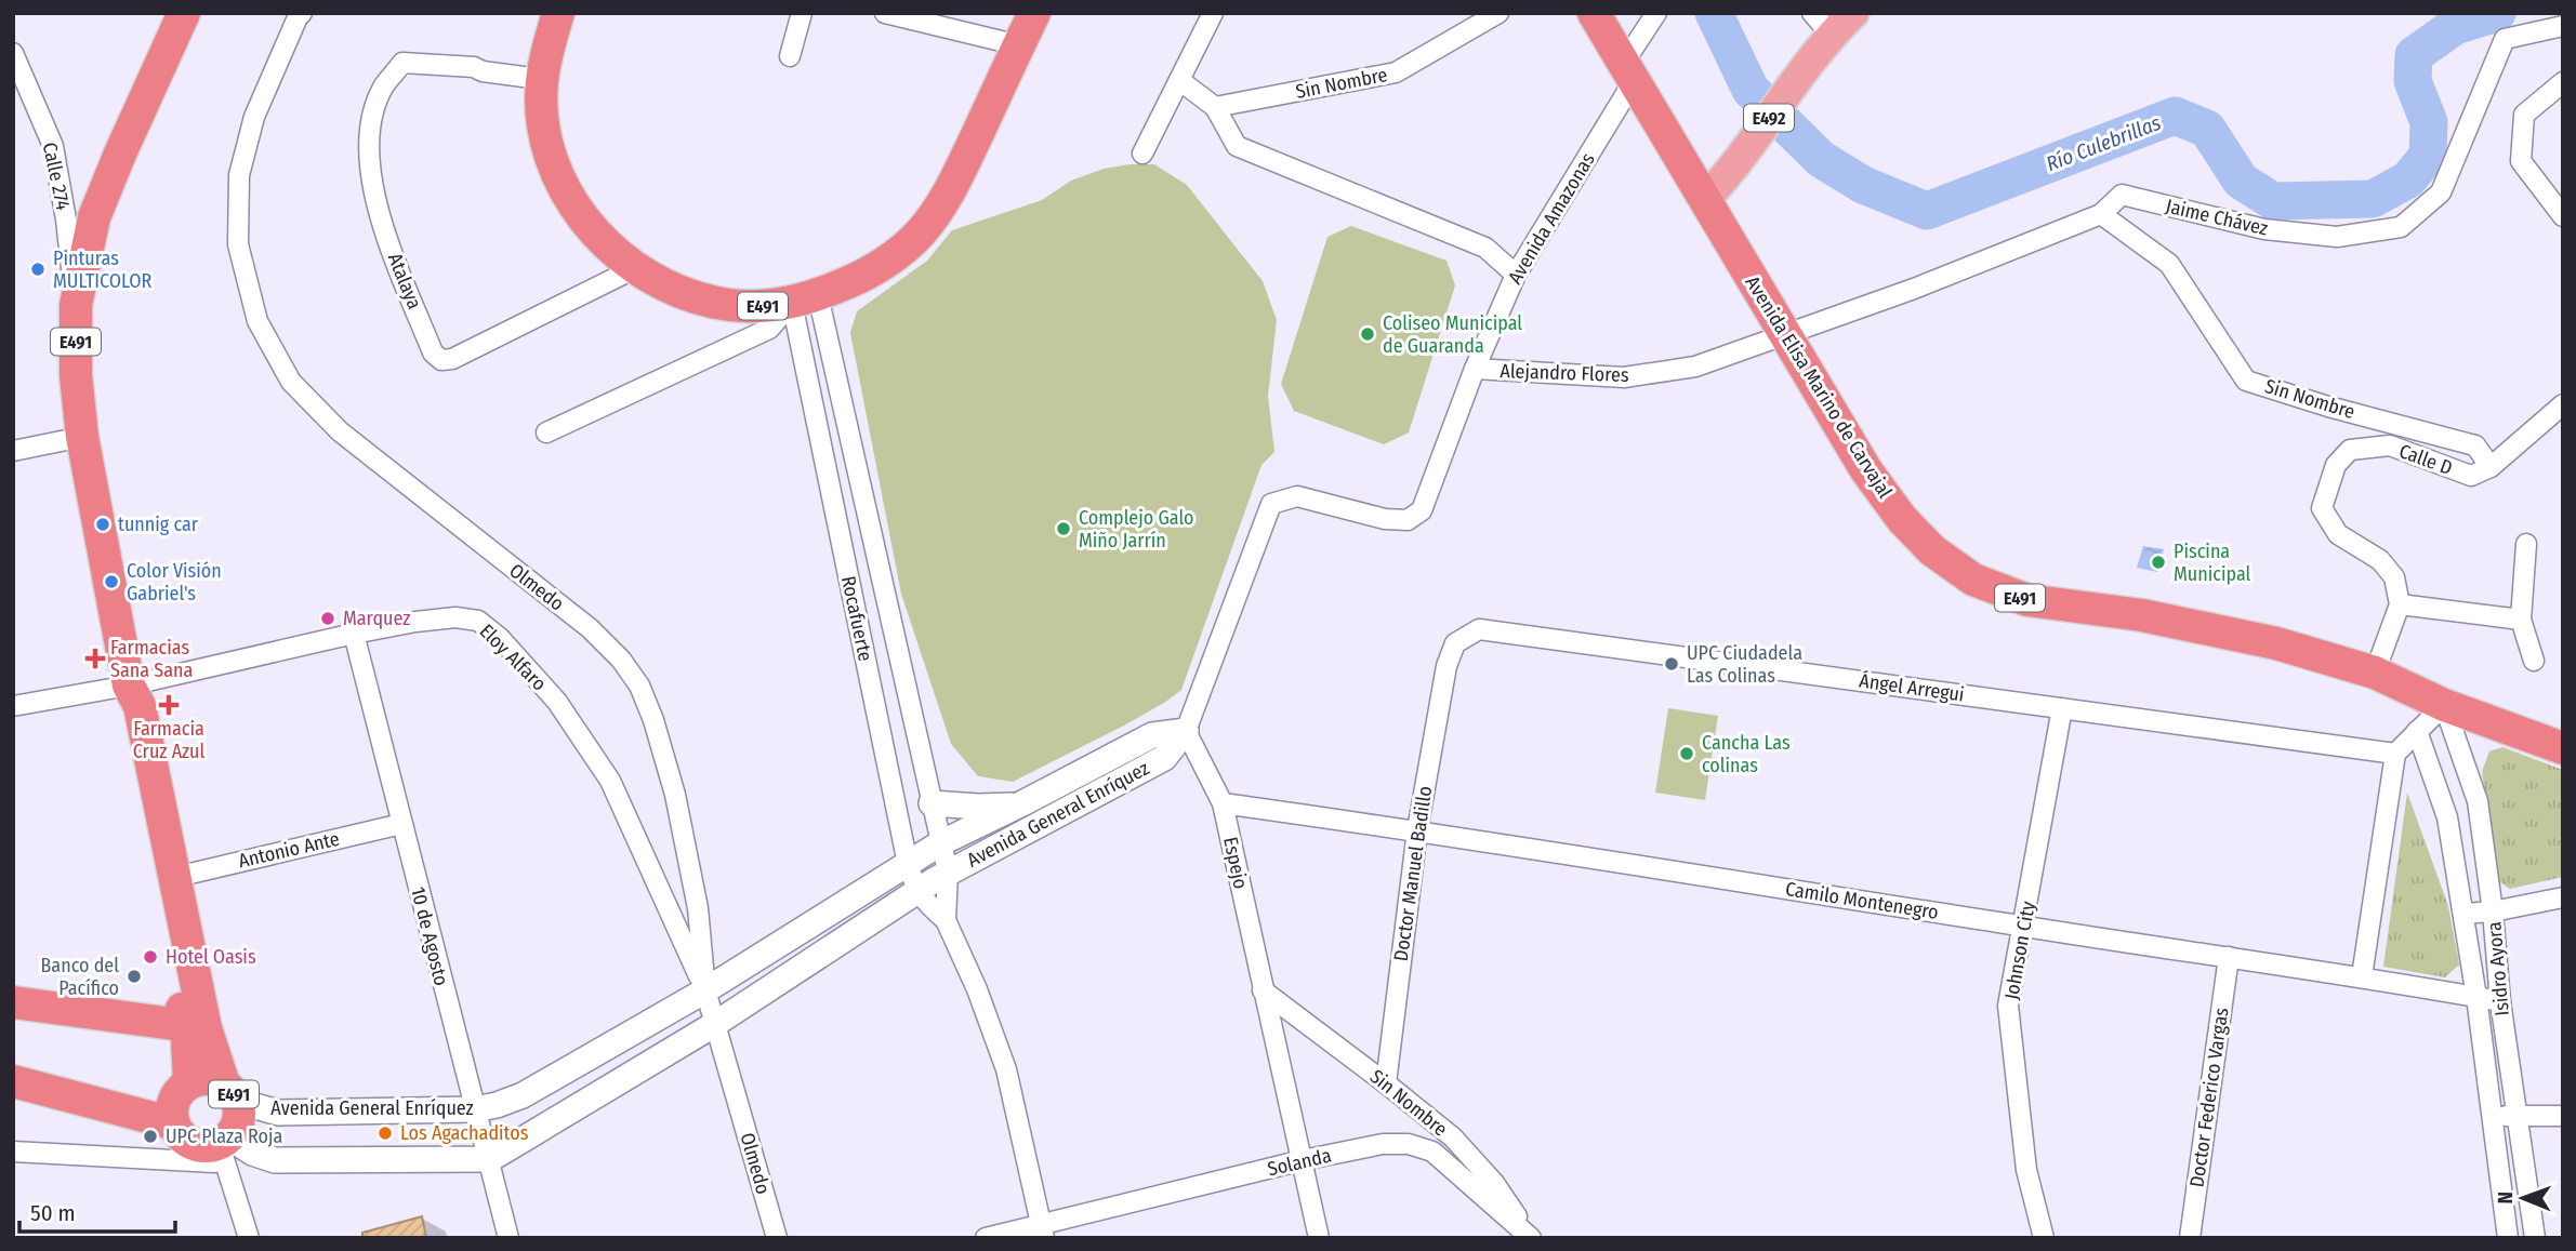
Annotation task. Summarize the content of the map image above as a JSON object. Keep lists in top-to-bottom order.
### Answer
{
  "streets": {
    "highway": ["E491", "Avenida Elisa Marino de Carvajal"],
    "main road": ["E492"],
    "street": [
      "Sin Nombre",
      "Calle 274",
      "Jaime Chávez",
      "Avenida Amazonas",
      "Atalaya",
      "Alejandro Flores",
      "Calle D",
      "Olmedo",
      "Rocafuerte",
      "Eloy Alfaro",
      "Ángel Arregui",
      "Avenida General Enríquez",
      "Antonio Ante",
      "Espejo",
      "Doctor Manuel Badillo",
      "Camilo Montenegro",
      "10 de Agosto",
      "Johnson City",
      "Isidro Ayora",
      "Doctor Federico Vargas",
      "Solanda"
    ]
  },
  "crossings": [
    ["Sin Nombre", "Jaime Chávez"],
    ["Sin Nombre", "Calle D"],
    ["Sin Nombre", "Espejo"],
    ["Sin Nombre", "Doctor Manuel Badillo"],
    ["Sin Nombre", "Solanda"],
    ["E492", "Avenida Elisa Marino de Carvajal"],
    ["Calle 274", "E491"],
    ["Jaime Chávez", "Alejandro Flores"],
    ["Jaime Chávez", "Avenida Elisa Marino de Carvajal"],
    ["Avenida Amazonas", "Alejandro Flores"],
    ["Avenida Amazonas", "Avenida Elisa Marino de Carvajal"],
    ["Avenida Amazonas", "Avenida General Enríquez"],
    ["Avenida Amazonas", "Espejo"],
    ["Atalaya", "E491"],
    ["E491", "Avenida Elisa Marino de Carvajal"],
    ["E491", "Rocafuerte"],
    ["E491", "Eloy Alfaro"],
    ["E491", "Avenida General Enríquez"],
    ["E491", "Antonio Ante"],
    ["E491", "Isidro Ayora"],
    ["Alejandro Flores", "Avenida Elisa Marino de Carvajal"],
    ["Olmedo", "Eloy Alfaro"],
    ["Olmedo", "Avenida General Enríquez"],
    ["Rocafuerte", "Avenida General Enríquez"],
    ["Rocafuerte", "Solanda"],
    ["Eloy Alfaro", "Avenida General Enríquez"],
    ["Eloy Alfaro", "10 de Agosto"],
    ["Ángel Arregui", "Doctor Manuel Badillo"],
    ["Ángel Arregui", "Johnson City"],
    ["Avenida General Enríquez", "Espejo"],
    ["Avenida General Enríquez", "10 de Agosto"],
    ["Antonio Ante", "10 de Agosto"],
    ["Espejo", "Camilo Montenegro"],
    ["Espejo", "Solanda"],
    ["Doctor Manuel Badillo", "Camilo Montenegro"],
    ["Camilo Montenegro", "Johnson City"],
    ["Camilo Montenegro", "Isidro Ayora"],
    ["Camilo Montenegro", "Doctor Federico Vargas"]
  ],
  "water": ["Río Culebrillas"],
  "places": {
    "other": [
      "Pinturas MULTICOLOR",
      "Coliseo Municipal de Guaranda",
      "tunnig car",
      "Complejo Galo Miño Jarrín",
      "Piscina Municipal",
      "Color Visión Gabriel's",
      "Marquez",
      "UPC Ciudadela Las Colinas",
      "Cancha Las colinas",
      "Hotel Oasis",
      "Banco del Pacífico",
      "Los Agachaditos",
      "UPC Plaza Roja"
    ],
    "health": ["Farmacias Sana Sana", "Farmacia Cruz Azul"]
  },
  "scale_bar": "50 m",
  "north": "left"
}
